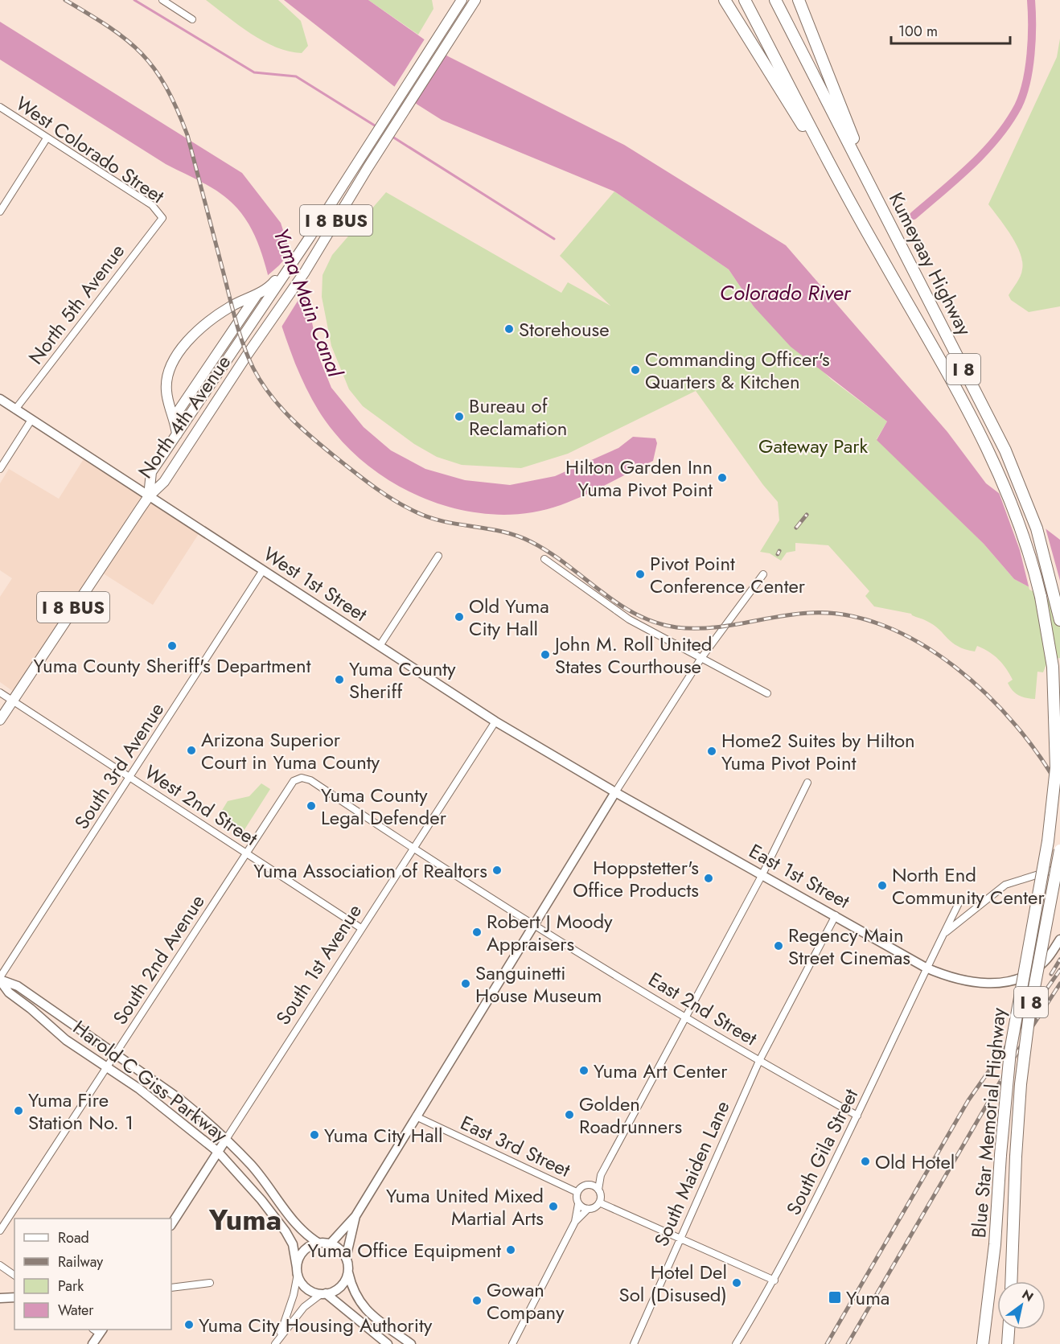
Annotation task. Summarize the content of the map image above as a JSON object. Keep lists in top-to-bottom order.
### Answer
{
  "streets": {
    "highway": ["Kumeyaay Highway", "I 8", "Blue Star Memorial Highway"],
    "main road": ["I 8 BUS", "North 4th Avenue"],
    "street": [
      "West Colorado Street",
      "North 5th Avenue",
      "West 1st Street",
      "South 3rd Avenue",
      "West 2nd Street",
      "East 1st Street",
      "South 2nd Avenue",
      "South 1st Avenue",
      "East 2nd Street",
      "Harold C Giss Parkway",
      "East 3rd Street",
      "South Gila Street",
      "South Maiden Lane"
    ]
  },
  "crossings": [
    ["West Colorado Street", "North 5th Avenue"],
    ["I 8 BUS", "North 4th Avenue"],
    ["I 8 BUS", "West 1st Street"],
    ["I 8 BUS", "West 2nd Street"],
    ["Kumeyaay Highway", "Blue Star Memorial Highway"],
    ["North 5th Avenue", "West 1st Street"],
    ["North 4th Avenue", "West 1st Street"],
    ["West 1st Street", "South 3rd Avenue"],
    ["West 1st Street", "East 1st Street"],
    ["West 1st Street", "South 1st Avenue"],
    ["South 3rd Avenue", "West 2nd Street"],
    ["South 3rd Avenue", "Harold C Giss Parkway"],
    ["West 2nd Street", "South 2nd Avenue"],
    ["West 2nd Street", "South 1st Avenue"],
    ["East 1st Street", "South Gila Street"],
    ["East 1st Street", "South Maiden Lane"],
    ["South 2nd Avenue", "South 1st Avenue"],
    ["South 2nd Avenue", "Harold C Giss Parkway"],
    ["South 1st Avenue", "Harold C Giss Parkway"],
    ["East 2nd Street", "South Gila Street"],
    ["East 2nd Street", "South Maiden Lane"]
  ],
  "districts": ["Yuma"],
  "water": ["Colorado River", "Yuma Main Canal"],
  "parks": ["Gateway Park"],
  "places": {
    "other": [
      "Storehouse",
      "Commanding Officer's Quarters & Kitchen",
      "Bureau of Reclamation",
      "Hilton Garden Inn Yuma Pivot Point",
      "Pivot Point Conference Center",
      "Old Yuma City Hall",
      "Yuma County Sheriff's Department",
      "John M. Roll United States Courthouse",
      "Yuma County Sheriff",
      "Arizona Superior Court in Yuma County",
      "Home2 Suites by Hilton Yuma Pivot Point",
      "Yuma County Legal Defender",
      "Yuma Association of Realtors",
      "Hoppstetter's Office Products",
      "North End Community Center",
      "Robert J Moody Appraisers",
      "Regency Main Street Cinemas",
      "Sanguinetti House Museum",
      "Yuma Art Center",
      "Yuma Fire Station No. 1",
      "Golden Roadrunners",
      "Yuma City Hall",
      "Old Hotel",
      "Yuma United Mixed Martial Arts",
      "Yuma Office Equipment",
      "Hotel Del Sol (Disused)",
      "Gowan Company",
      "Yuma City Housing Authority"
    ],
    "transit": ["Yuma"]
  },
  "legend": [
    "Road",
    "Railway",
    "Park",
    "Water"
  ],
  "scale_bar": "100 m",
  "north": "top right"
}
